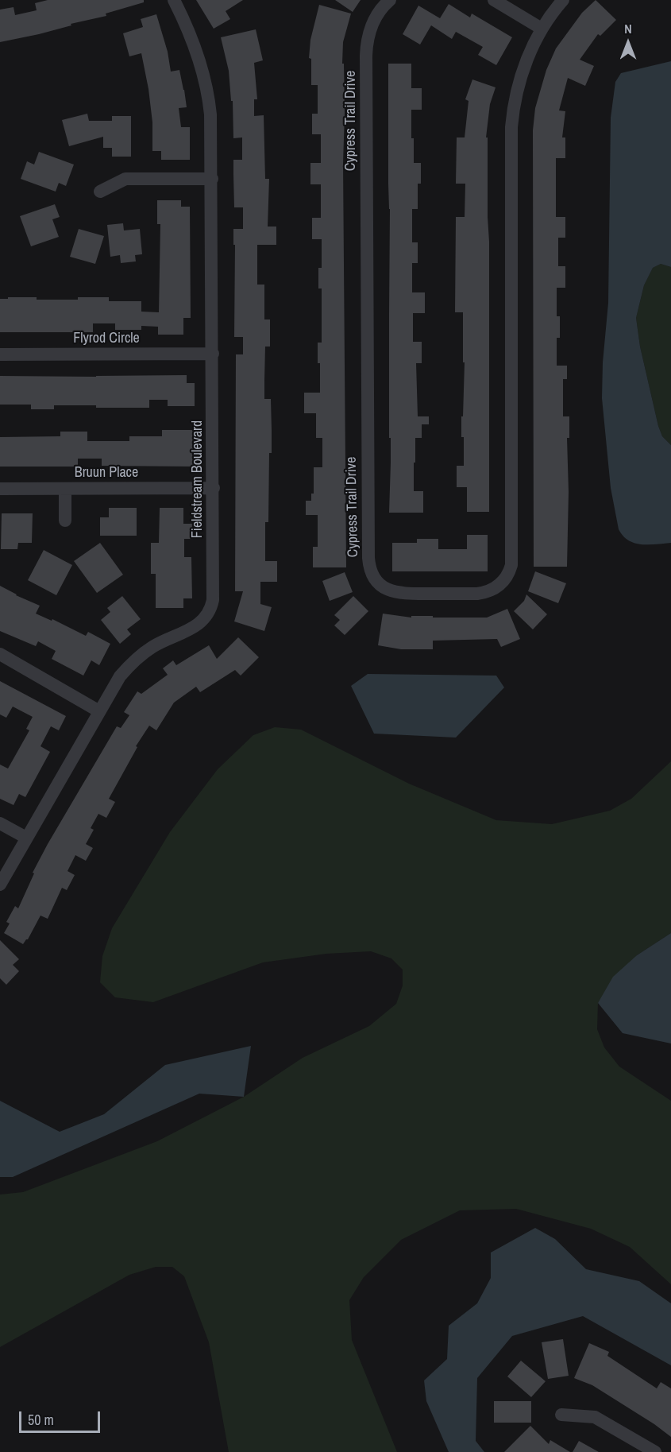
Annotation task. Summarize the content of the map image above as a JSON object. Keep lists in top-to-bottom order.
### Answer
{
  "streets": {
    "street": [
      "Cypress Trail Drive",
      "Flyrod Circle",
      "Bruun Place",
      "Fieldstream Boulevard"
    ]
  },
  "crossings": [
    ["Flyrod Circle", "Fieldstream Boulevard"],
    ["Bruun Place", "Fieldstream Boulevard"]
  ],
  "scale_bar": "50 m",
  "north": "top"
}
